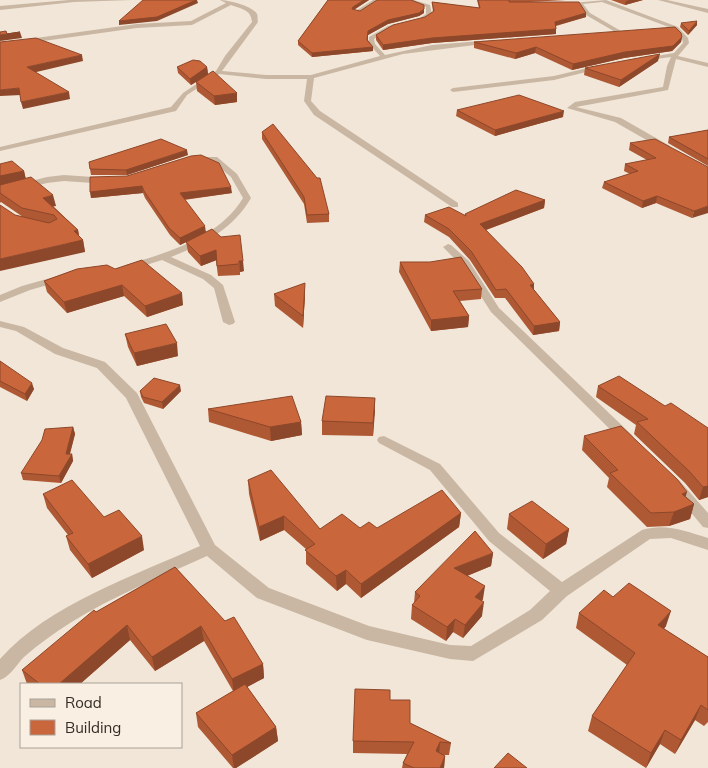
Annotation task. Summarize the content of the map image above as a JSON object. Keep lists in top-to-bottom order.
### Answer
{
  "legend": ["Road", "Building"]
}
